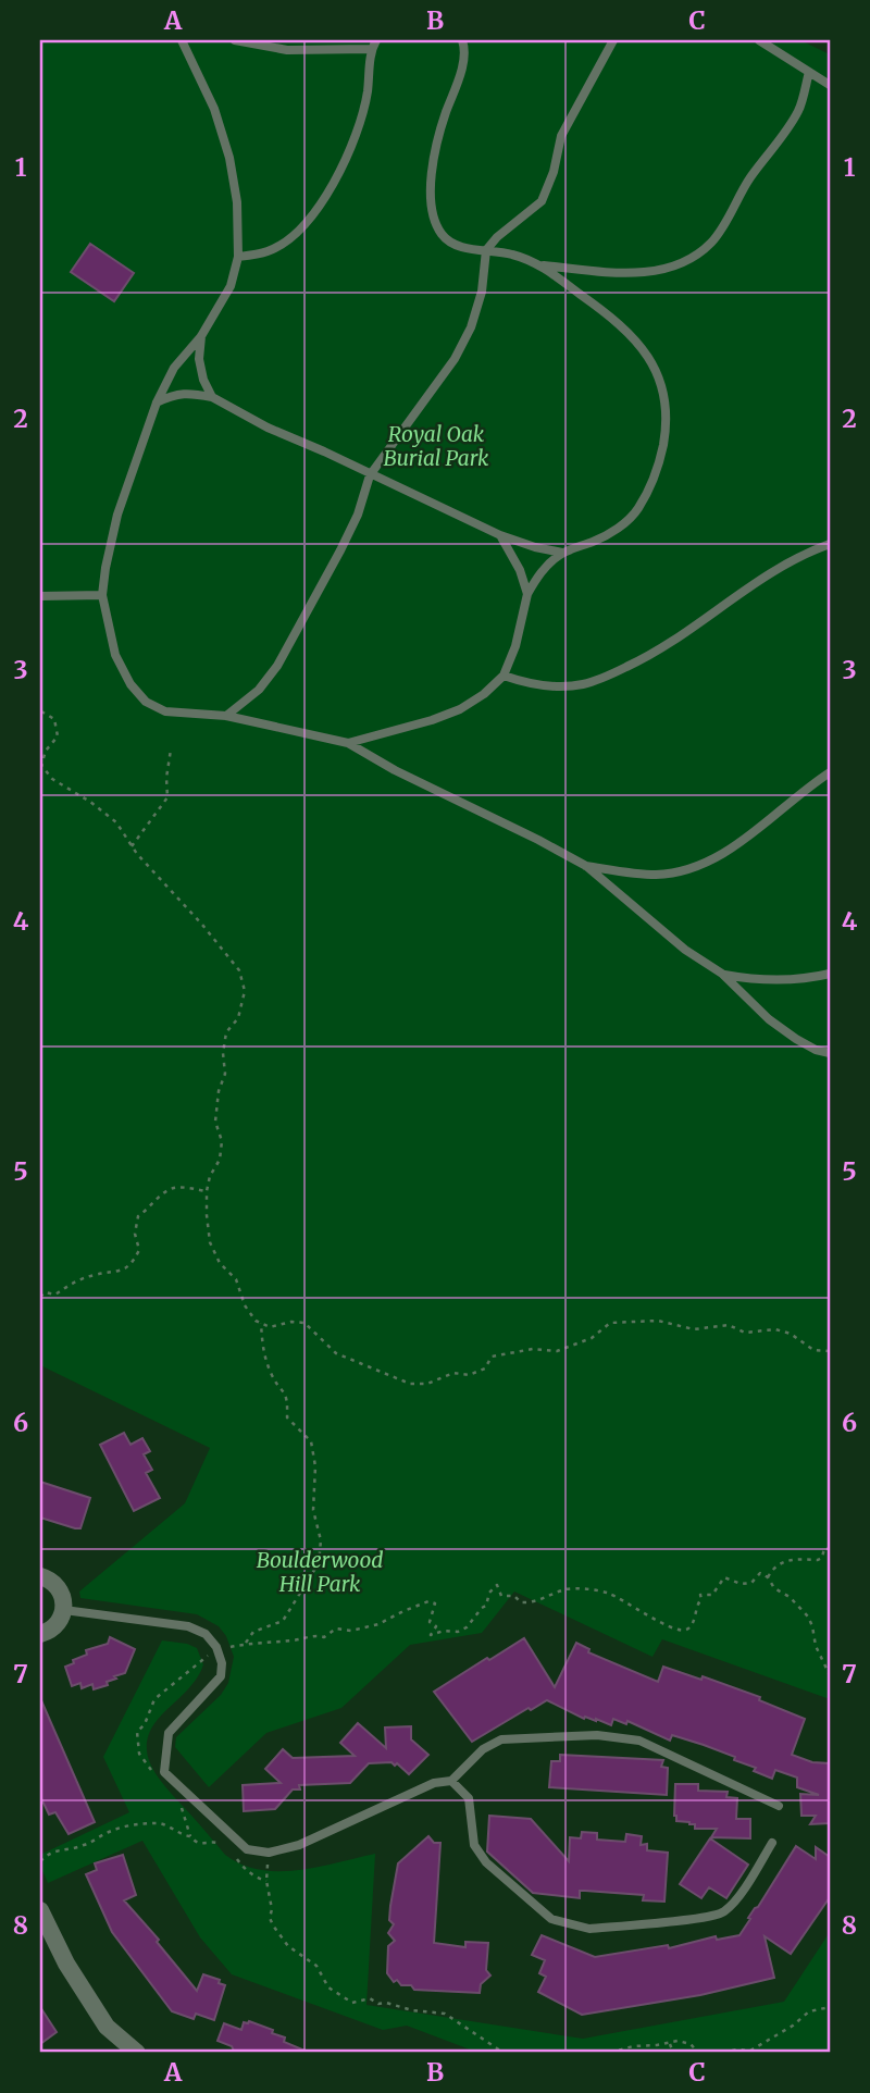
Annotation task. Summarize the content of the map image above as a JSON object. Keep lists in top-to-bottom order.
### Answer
{
  "parks": ["Royal Oak Burial Park", "Boulderwood Hill Park"],
  "grid": {
    "columns": ["A", "B", "C"],
    "rows": [
      "1",
      "2",
      "3",
      "4",
      "5",
      "6",
      "7",
      "8"
    ]
  }
}
